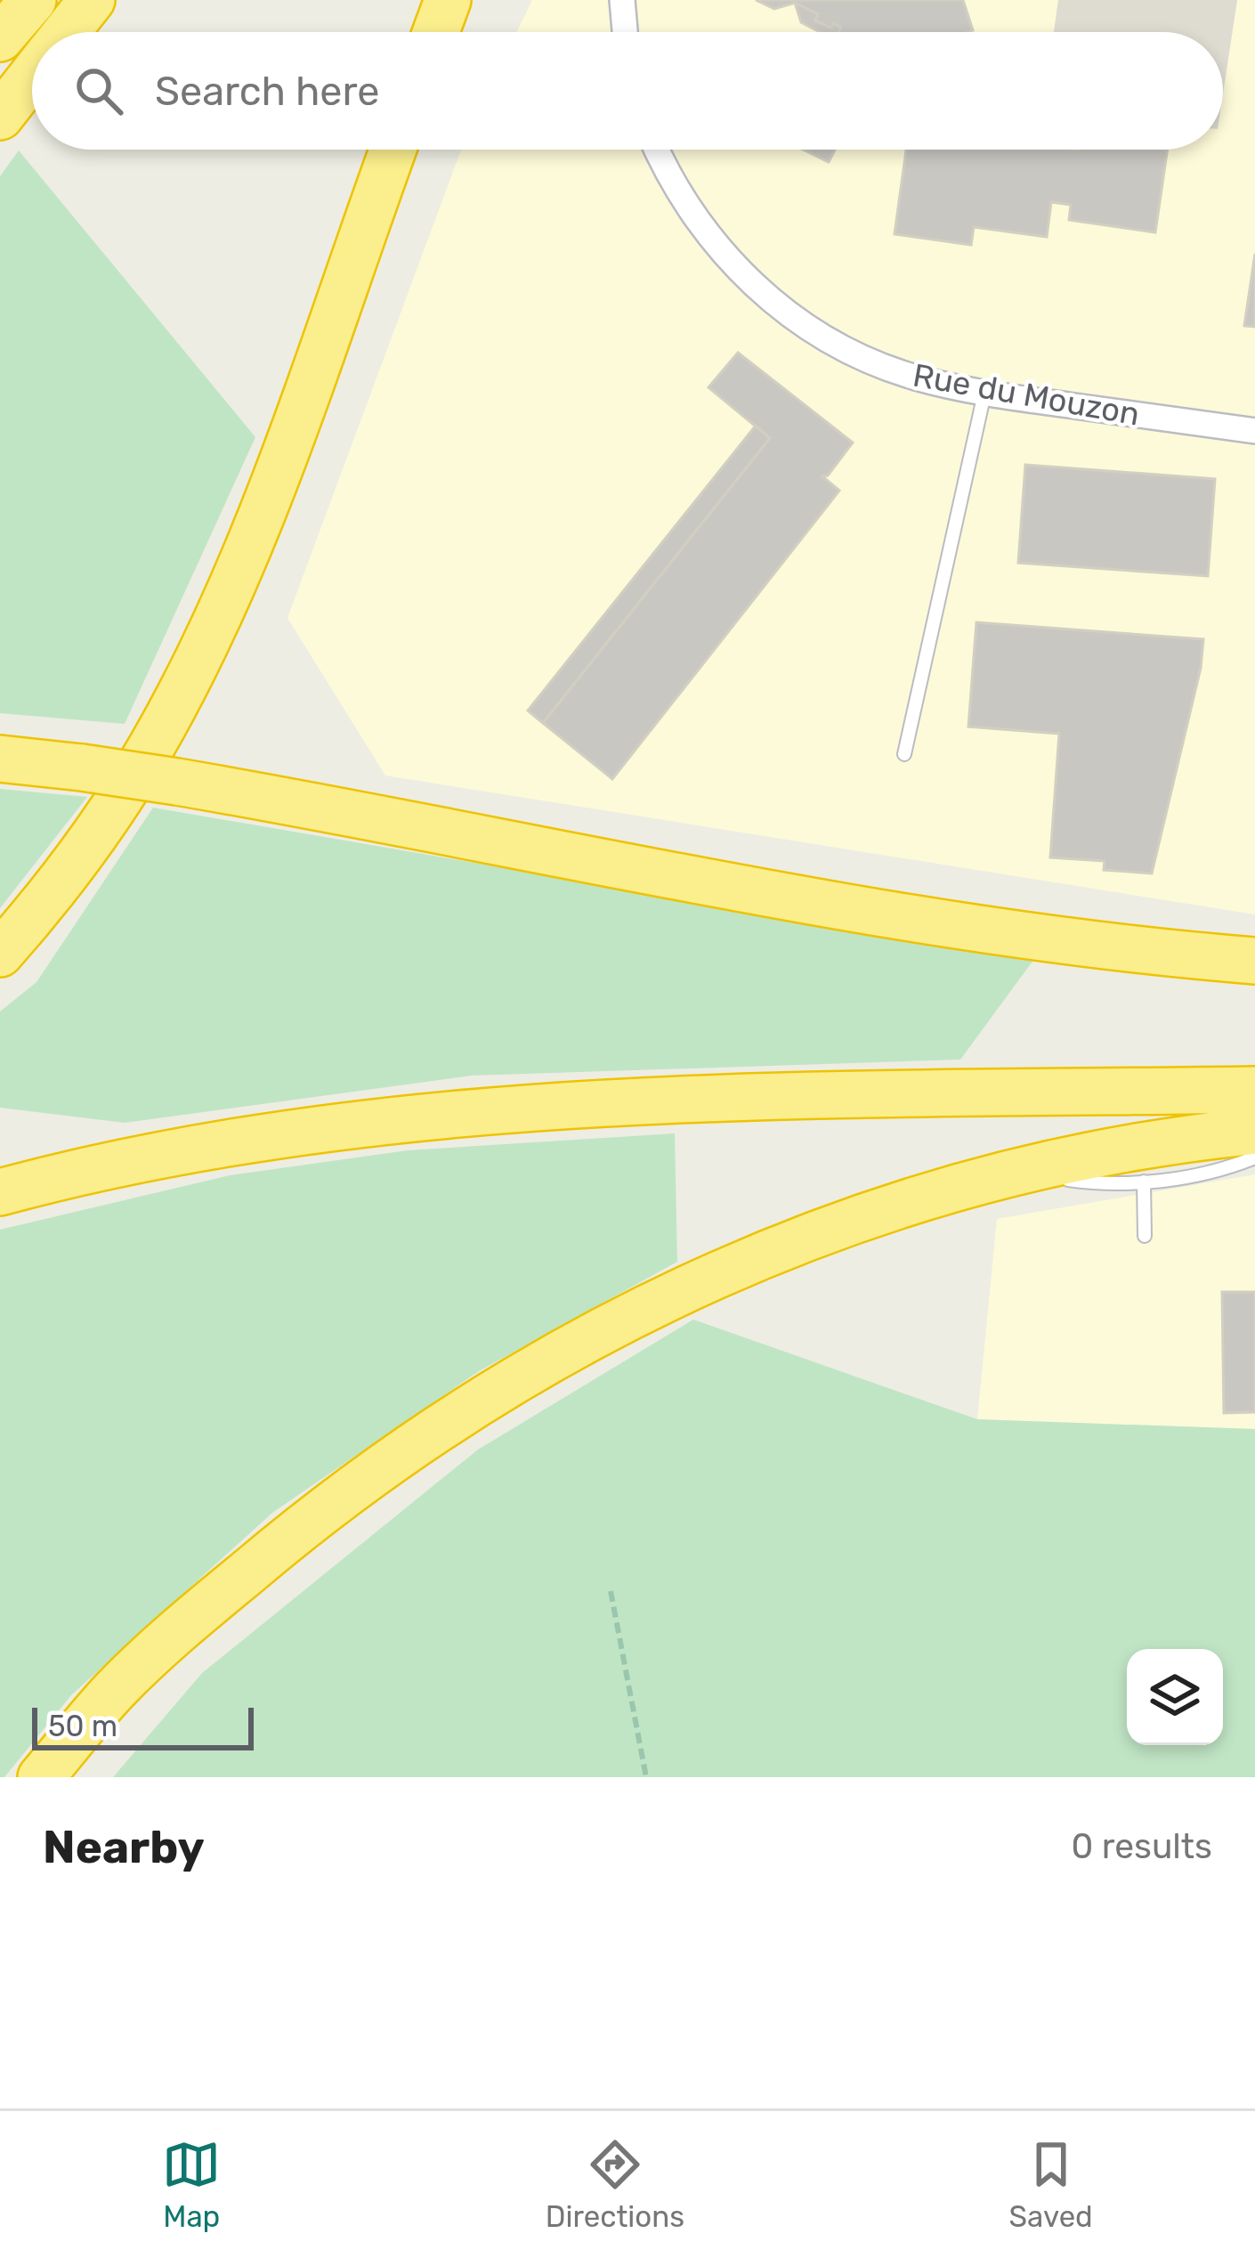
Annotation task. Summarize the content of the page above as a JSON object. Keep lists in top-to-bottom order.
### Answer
{
  "streets": {
    "street": ["Rue du Mouzon"]
  },
  "scale_bar": "50 m",
  "page": {
    "search": "Search here",
    "scale": "50 m",
    "heading": ["Nearby", "0 results"],
    "nav": ["Map", "Directions", "Saved"]
  }
}
